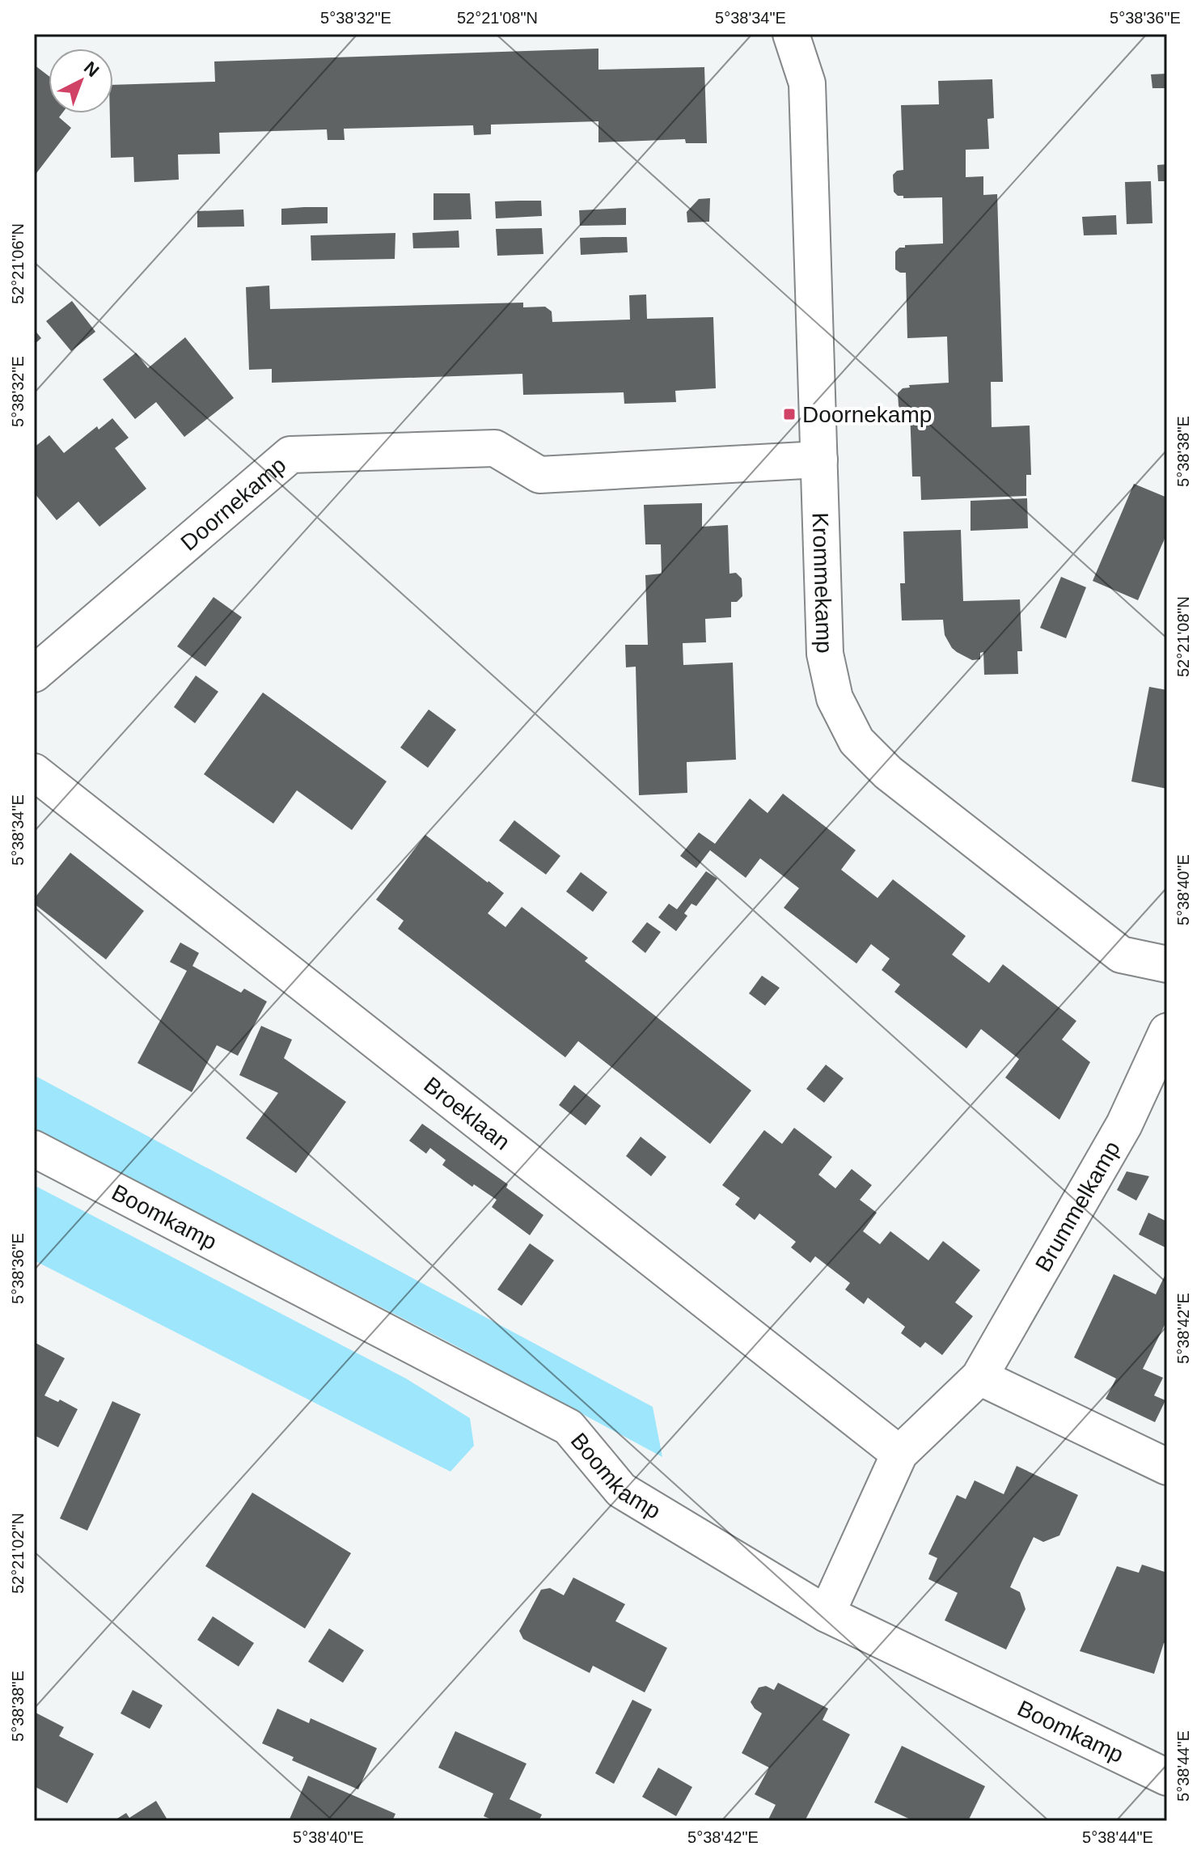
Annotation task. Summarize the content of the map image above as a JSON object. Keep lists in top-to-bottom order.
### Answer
{
  "streets": {
    "street": [
      "Doornekamp",
      "Krommekamp",
      "Broeklaan",
      "Brummelkamp",
      "Boomkamp"
    ]
  },
  "crossings": [
    ["Doornekamp", "Krommekamp"],
    ["Broeklaan", "Brummelkamp"],
    ["Brummelkamp", "Boomkamp"]
  ],
  "places": {
    "transit": ["Doornekamp"]
  },
  "north": "top right",
  "coordinates": [
    "5°38'32\"E",
    "52°21'08\"N",
    "5°38'34\"E",
    "5°38'36\"E",
    "52°21'06\"N",
    "5°38'38\"E",
    "5°38'40\"E",
    "5°38'42\"E",
    "52°21'02\"N",
    "5°38'44\"E"
  ]
}
